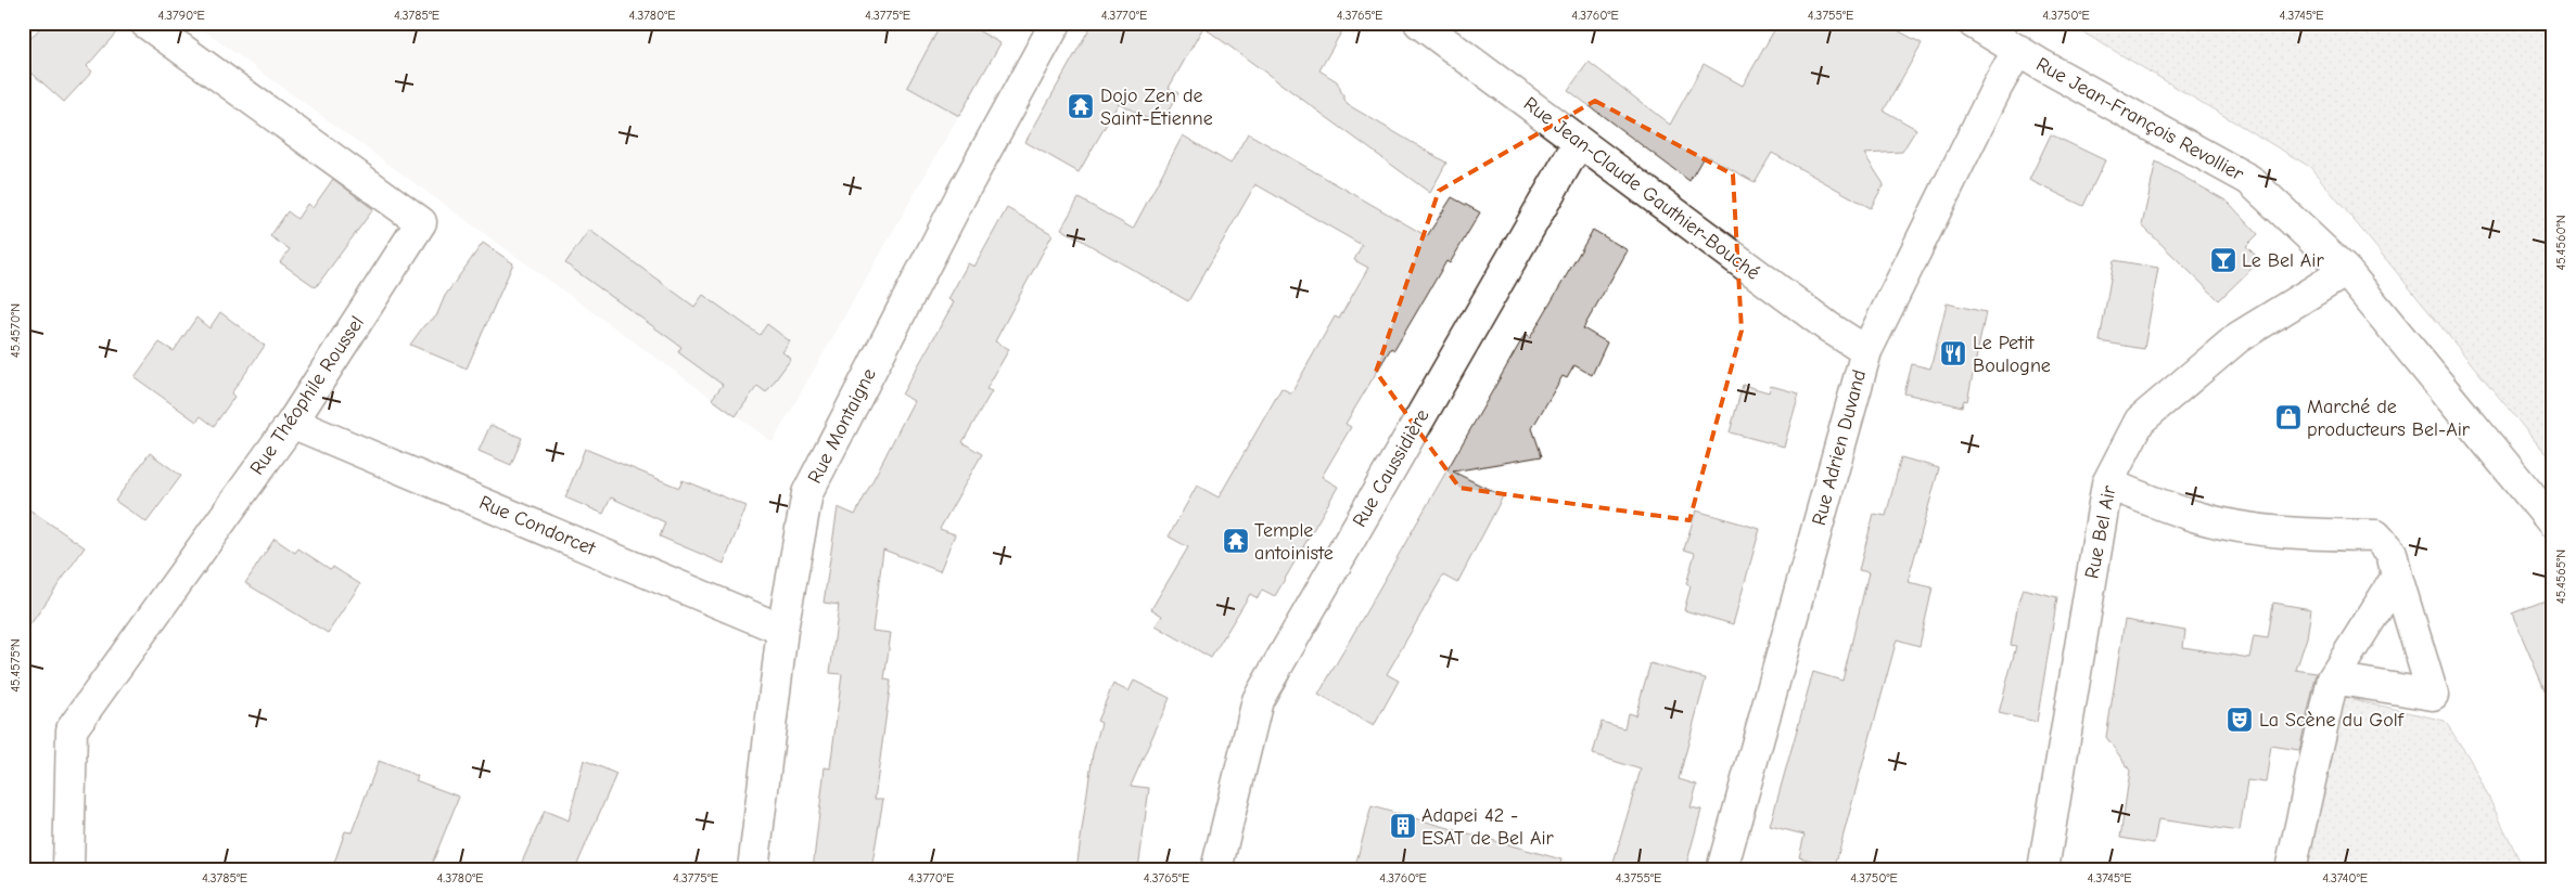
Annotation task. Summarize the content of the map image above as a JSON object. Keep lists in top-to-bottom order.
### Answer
{
  "streets": {
    "street": [
      "Rue Jean-François Revollier",
      "Rue Jean-Claude Gauthier-Bouché",
      "Rue Théophile Roussel",
      "Rue Montaigne",
      "Rue Adrien Duvand",
      "Rue Caussidière",
      "Rue Condorcet",
      "Rue Bel Air"
    ]
  },
  "crossings": [
    ["Rue Jean-François Revollier", "Rue Adrien Duvand"],
    ["Rue Jean-François Revollier", "Rue Bel Air"],
    ["Rue Jean-Claude Gauthier-Bouché", "Rue Adrien Duvand"],
    ["Rue Jean-Claude Gauthier-Bouché", "Rue Caussidière"],
    ["Rue Théophile Roussel", "Rue Condorcet"],
    ["Rue Montaigne", "Rue Condorcet"]
  ],
  "places": {
    "temple": ["Dojo Zen de Saint-Étienne", "Temple antoiniste"],
    "bar": ["Le Bel Air"],
    "restaurant": ["Le Petit Boulogne"],
    "shop": ["Marché de producteurs Bel-Air"],
    "theatre": ["La Scène du Golf"],
    "building": ["Adapei 42 - ESAT de Bel Air"]
  },
  "coordinates": [
    "4.3790°E",
    "4.3785°E",
    "4.3780°E",
    "4.3775°E",
    "4.3770°E",
    "4.3765°E",
    "4.3760°E",
    "4.3755°E",
    "4.3750°E",
    "4.3745°E",
    "45.4560°N",
    "45.4570°N",
    "45.4565°N",
    "45.4575°N",
    "4.3740°E"
  ]
}
